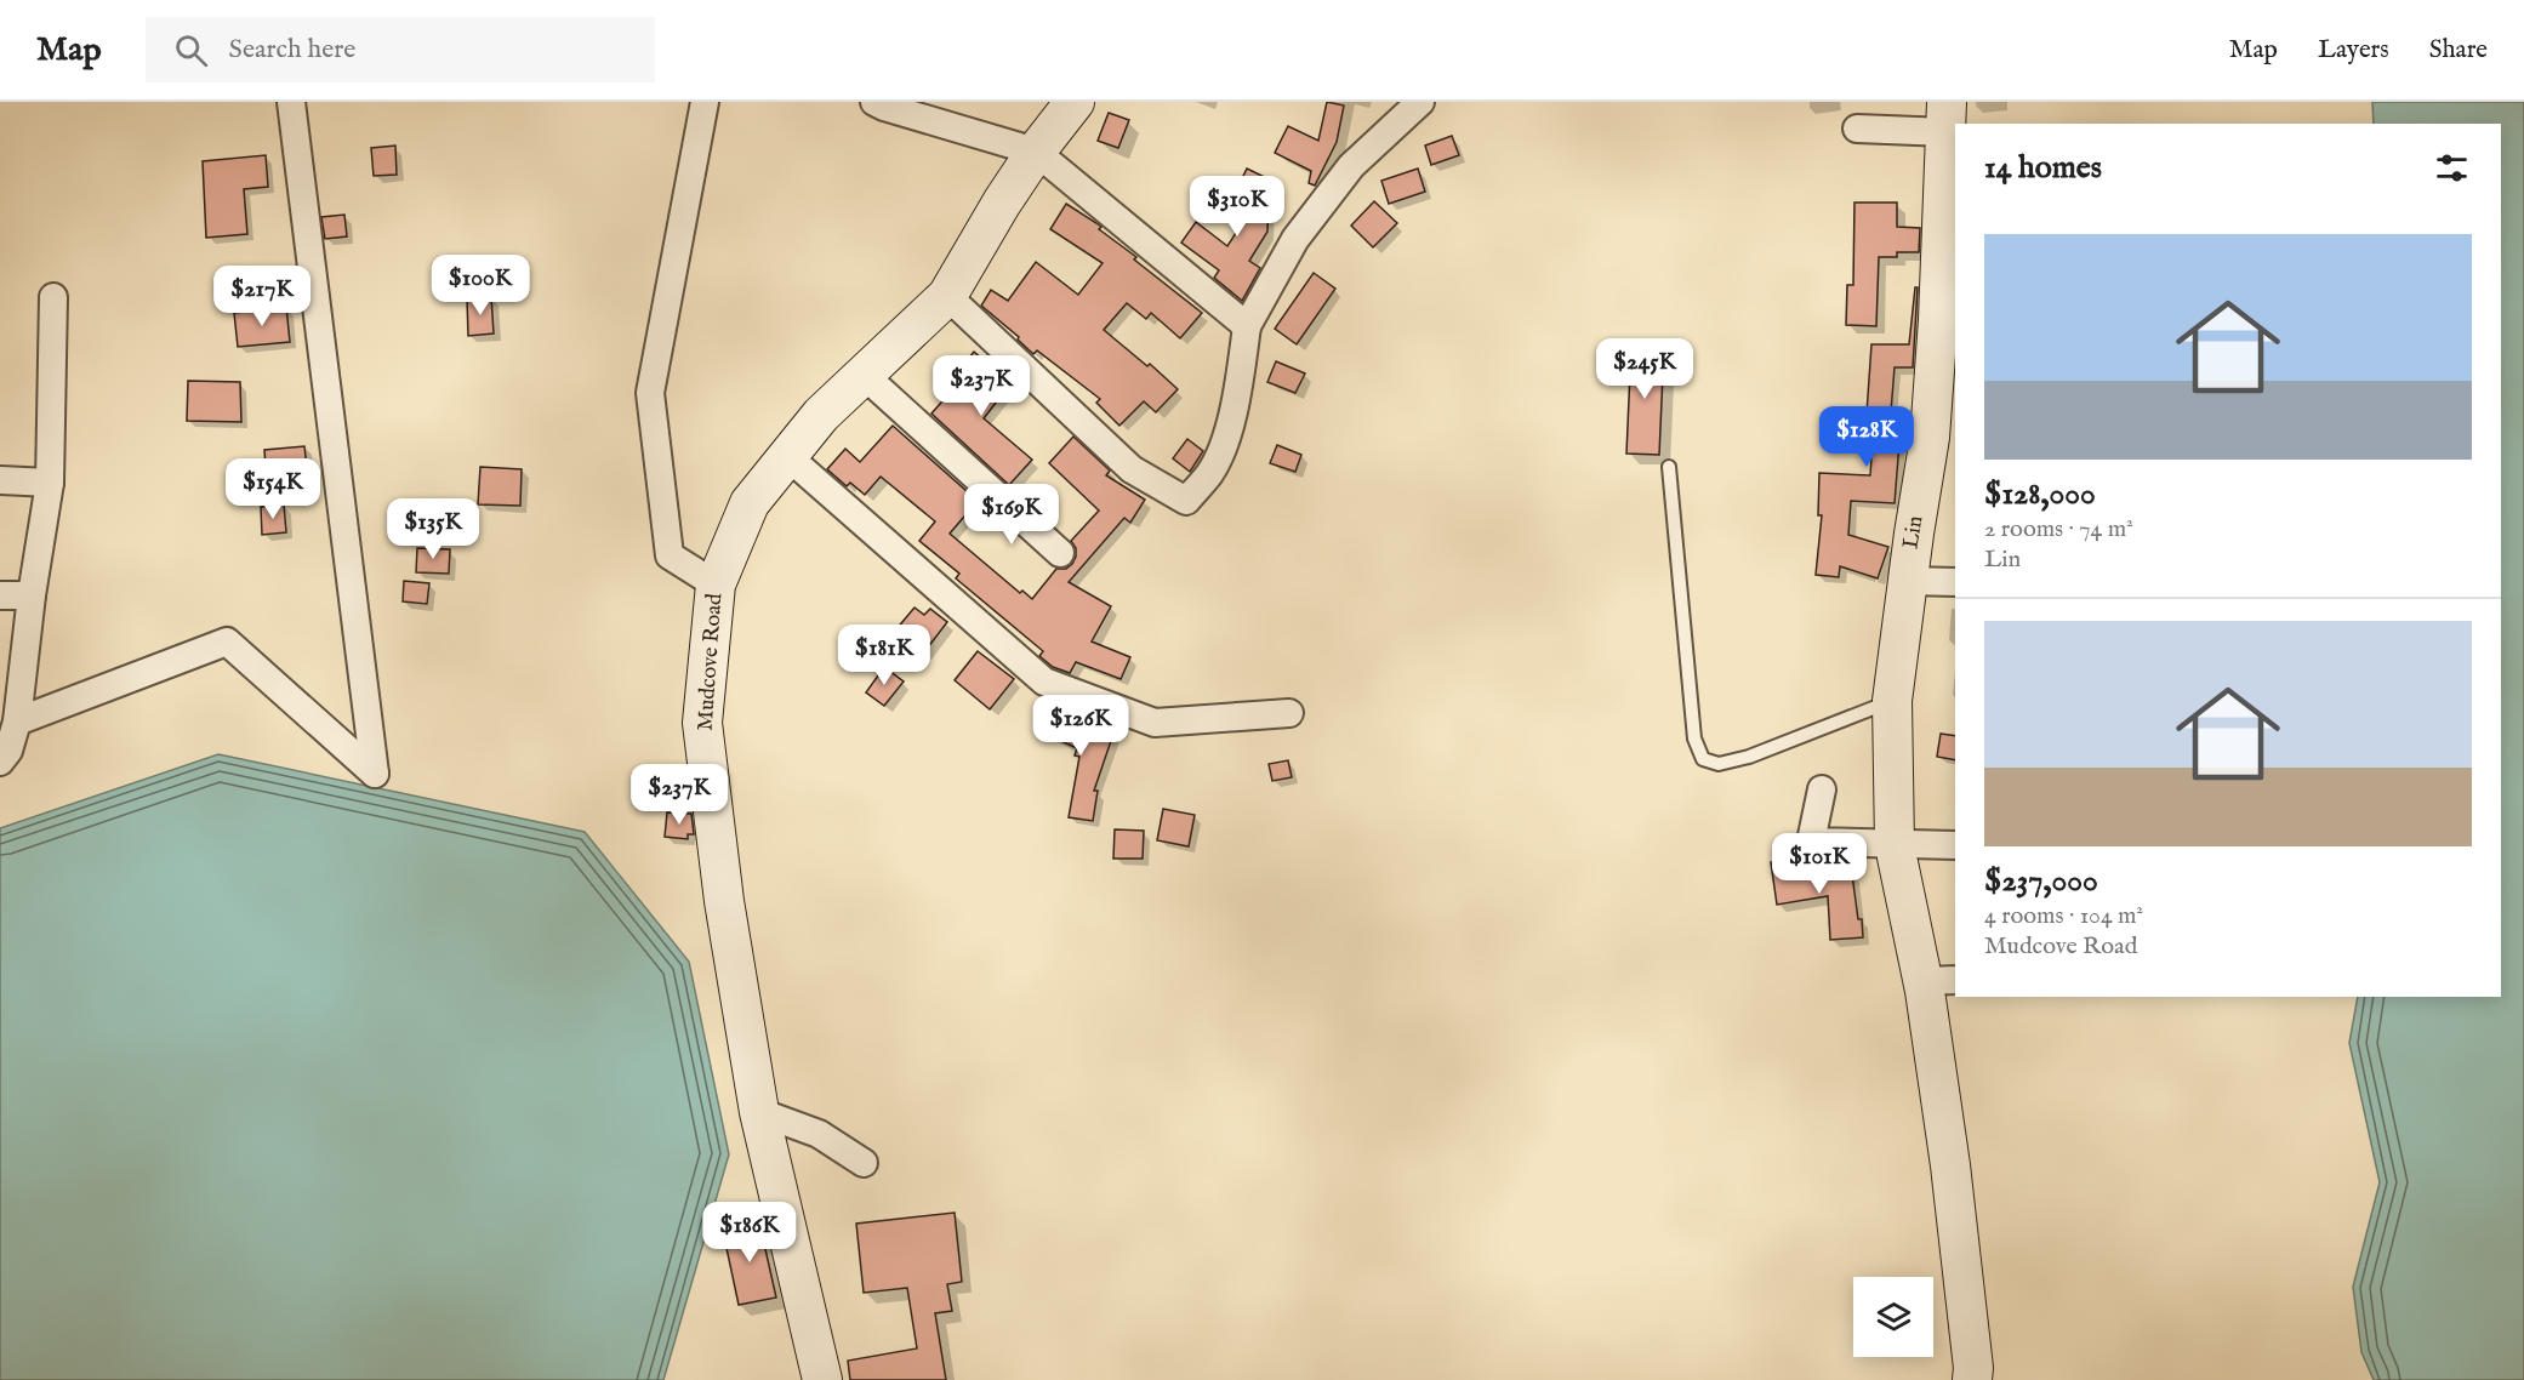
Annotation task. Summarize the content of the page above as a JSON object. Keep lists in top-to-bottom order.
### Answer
{
  "streets": {
    "street": ["Lin", "Mudcove Road"]
  },
  "page": {
    "header": "Map",
    "search": "Search here",
    "nav": ["Map", "Layers", "Share"],
    "heading": "14 homes",
    "price": [
      "$310K",
      "$100K",
      "$217K",
      "$245K",
      "$237K",
      "$128K",
      "$154K",
      "$169K",
      "$135K",
      "$181K",
      "$126K",
      "$237K",
      "$101K",
      "$186K"
    ],
    "list": [
      {
        "name": "$128,000",
        "note": "2 rooms · 74 m² · Lin"
      },
      {
        "name": "$237,000",
        "note": "4 rooms · 104 m² · Mudcove Road"
      }
    ]
  }
}
